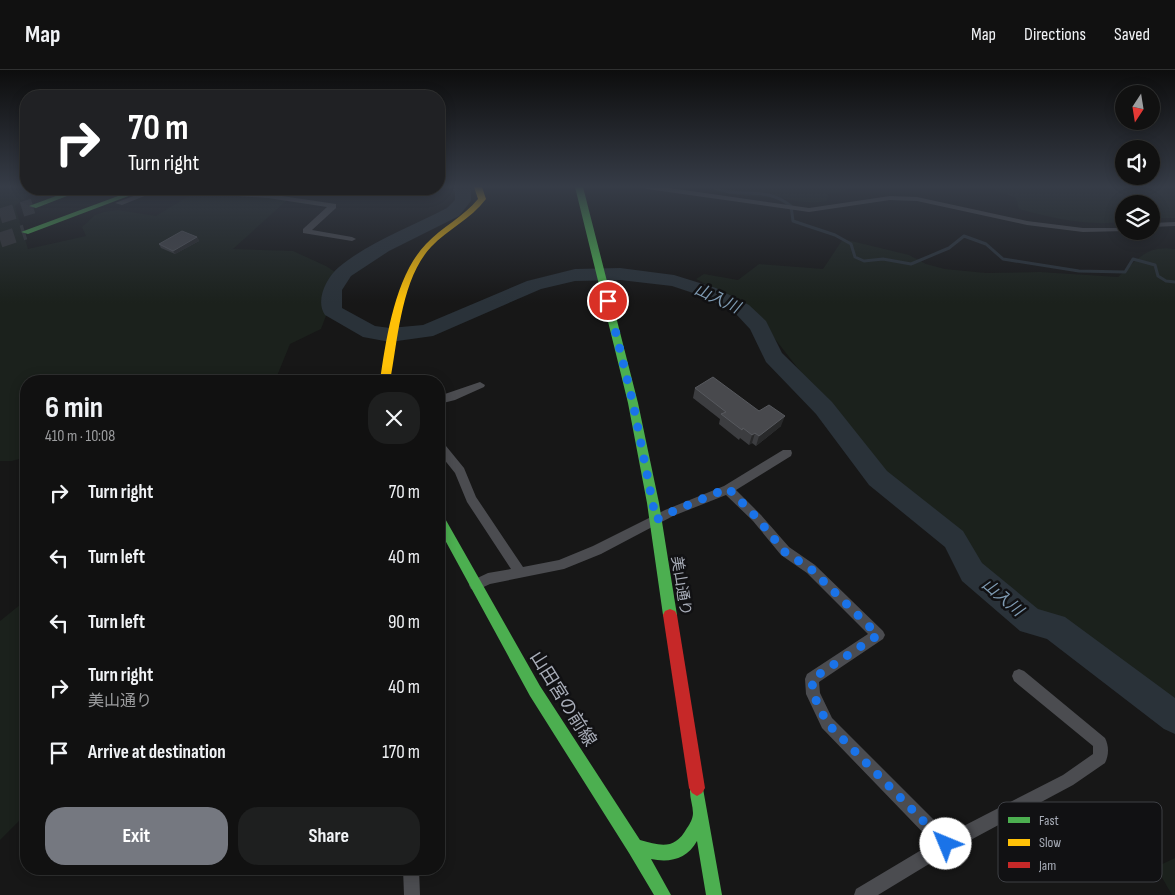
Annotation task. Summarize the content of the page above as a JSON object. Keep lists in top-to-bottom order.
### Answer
{
  "streets": {
    "main road": ["美山通り", "山田宮の前線"]
  },
  "water": ["山入川"],
  "legend": ["Fast", "Slow", "Jam"],
  "north": "bottom",
  "page": {
    "header": "Map",
    "nav": ["Map", "Directions", "Saved"],
    "turn": ["70 m", "Turn right"],
    "heading": ["6 min", "410 m · 10:08"],
    "list": [
      {
        "name": "Turn right",
        "value": "70 m"
      },
      {
        "name": "Turn left",
        "value": "40 m"
      },
      {
        "name": "Turn left",
        "value": "90 m"
      },
      {
        "name": "Turn right",
        "note": "美山通り",
        "value": "40 m"
      },
      {
        "name": "Arrive at destination",
        "value": "170 m"
      }
    ],
    "buttons": ["Exit", "Share"]
  }
}
